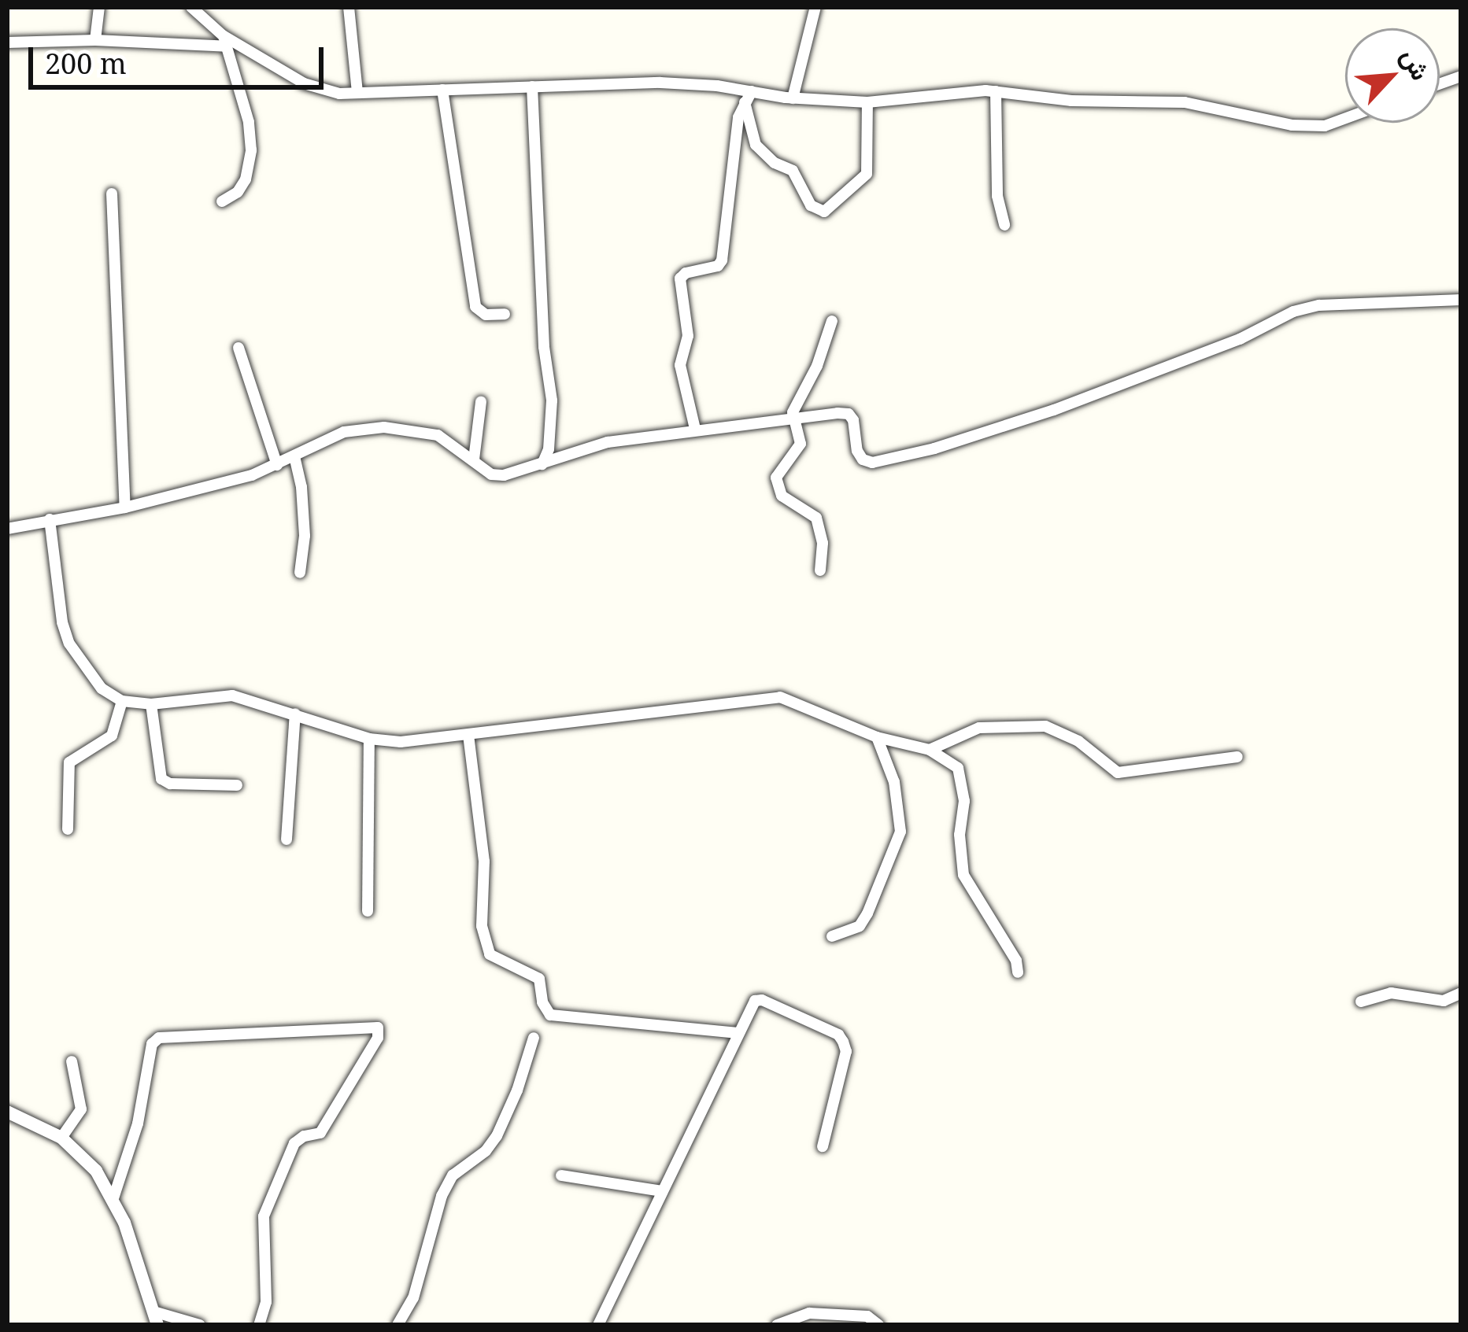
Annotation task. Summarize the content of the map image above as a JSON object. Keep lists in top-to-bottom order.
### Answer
{
  "scale_bar": "200 m",
  "north": "top right"
}
